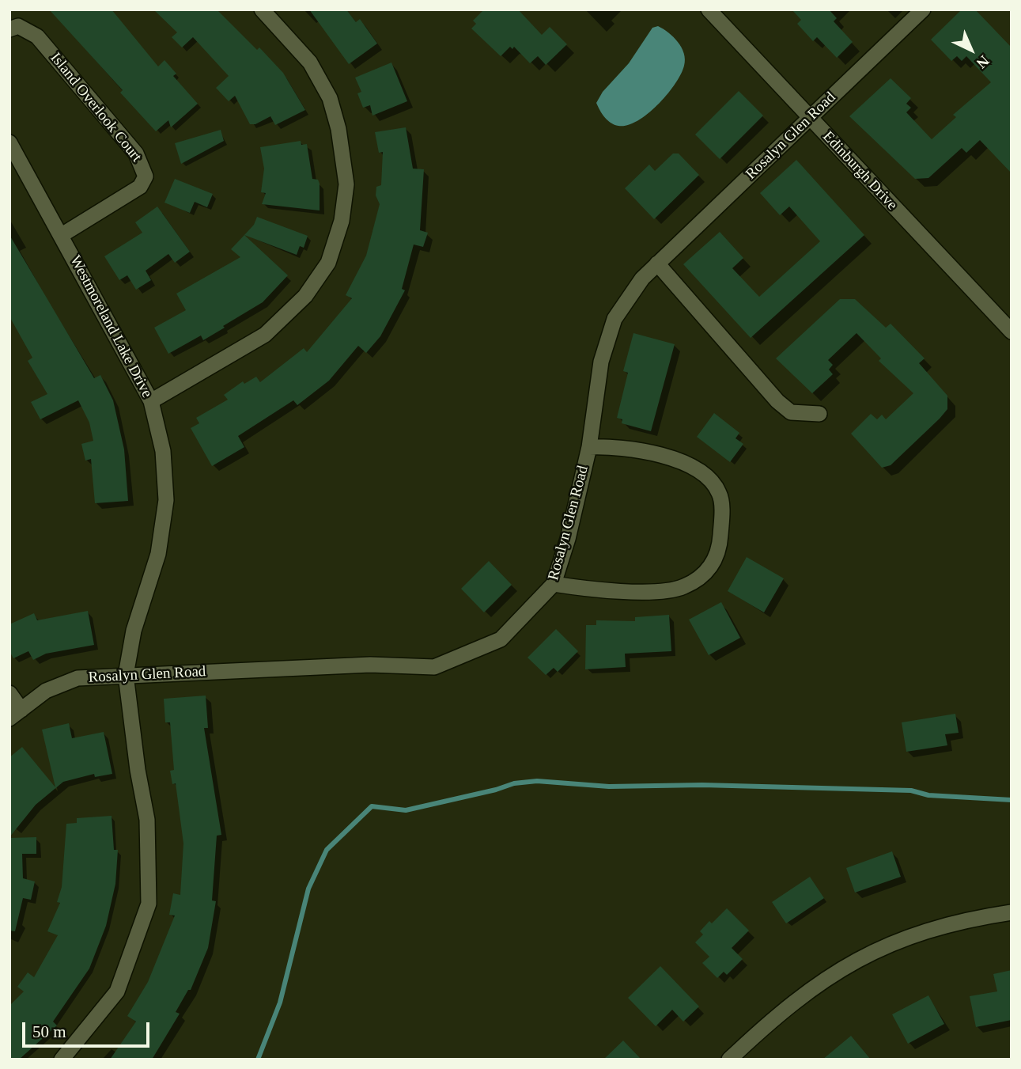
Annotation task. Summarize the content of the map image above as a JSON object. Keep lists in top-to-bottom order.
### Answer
{
  "streets": {
    "street": [
      "Island Overlook Court",
      "Rosalyn Glen Road",
      "Edinburgh Drive",
      "Westmoreland Lake Drive"
    ]
  },
  "crossings": [
    ["Island Overlook Court", "Westmoreland Lake Drive"],
    ["Rosalyn Glen Road", "Edinburgh Drive"],
    ["Rosalyn Glen Road", "Westmoreland Lake Drive"]
  ],
  "scale_bar": "50 m",
  "north": "bottom right"
}
